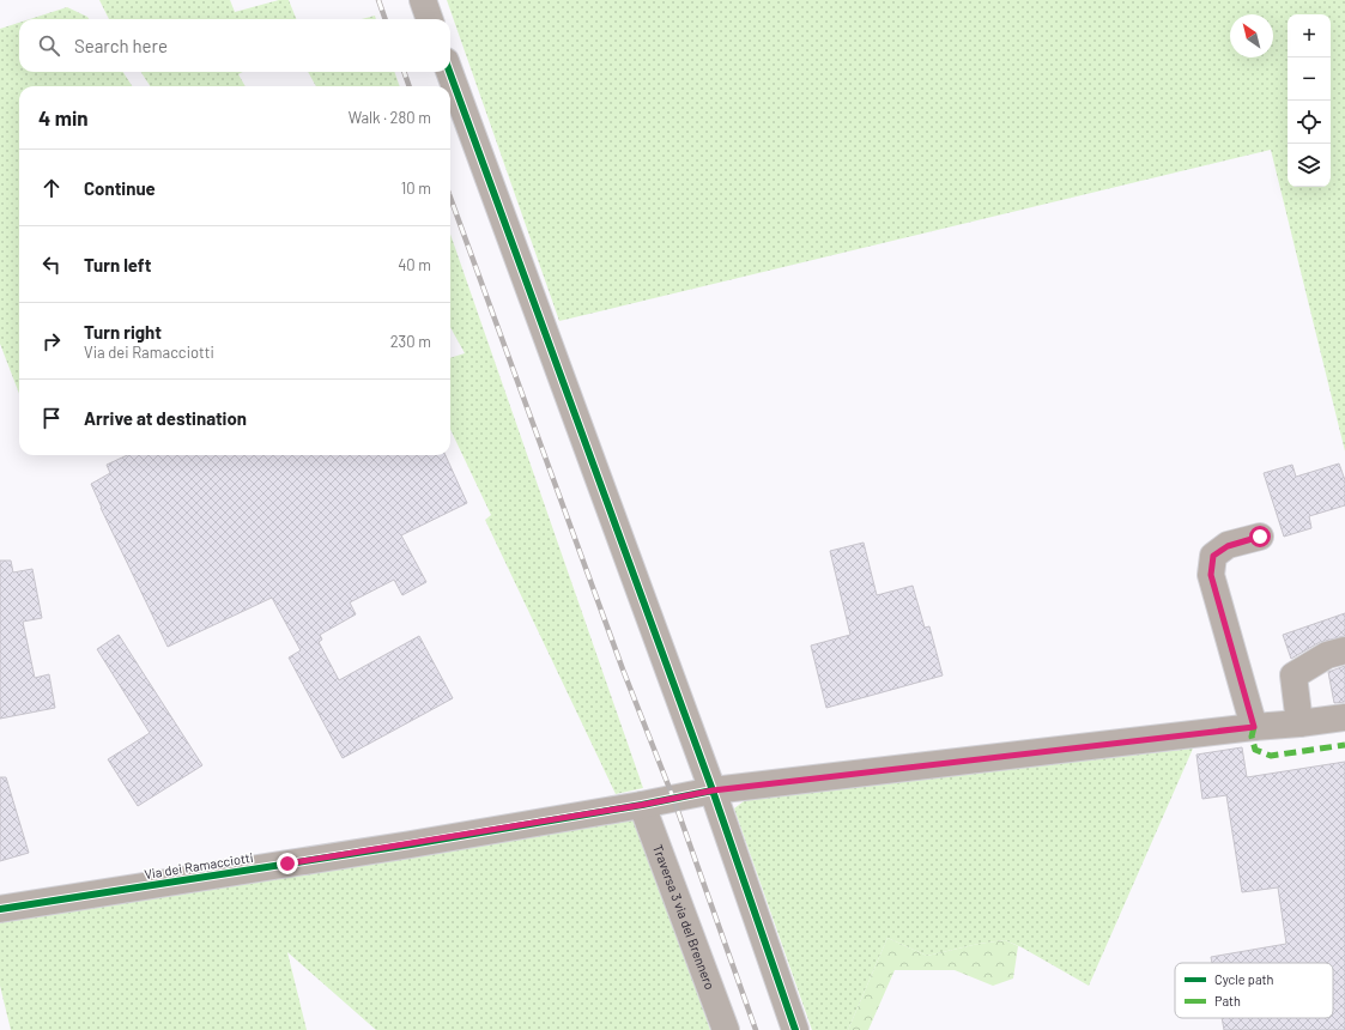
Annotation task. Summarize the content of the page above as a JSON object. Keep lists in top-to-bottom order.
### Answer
{
  "streets": {
    "street": ["Via dei Ramacciotti", "Traversa 3 via del Brennero"]
  },
  "crossings": [
    ["Via dei Ramacciotti", "Traversa 3 via del Brennero"]
  ],
  "legend": ["Cycle path", "Path"],
  "north": "top left",
  "page": {
    "map_buttons": ["+", "−"],
    "search": "Search here",
    "heading": ["4 min", "Walk · 280 m"],
    "list": [
      ["Continue", "10 m"],
      ["Turn left", "40 m"],
      ["Turn right", "Via dei Ramacciotti", "230 m"],
      "Arrive at destination"
    ]
  }
}
